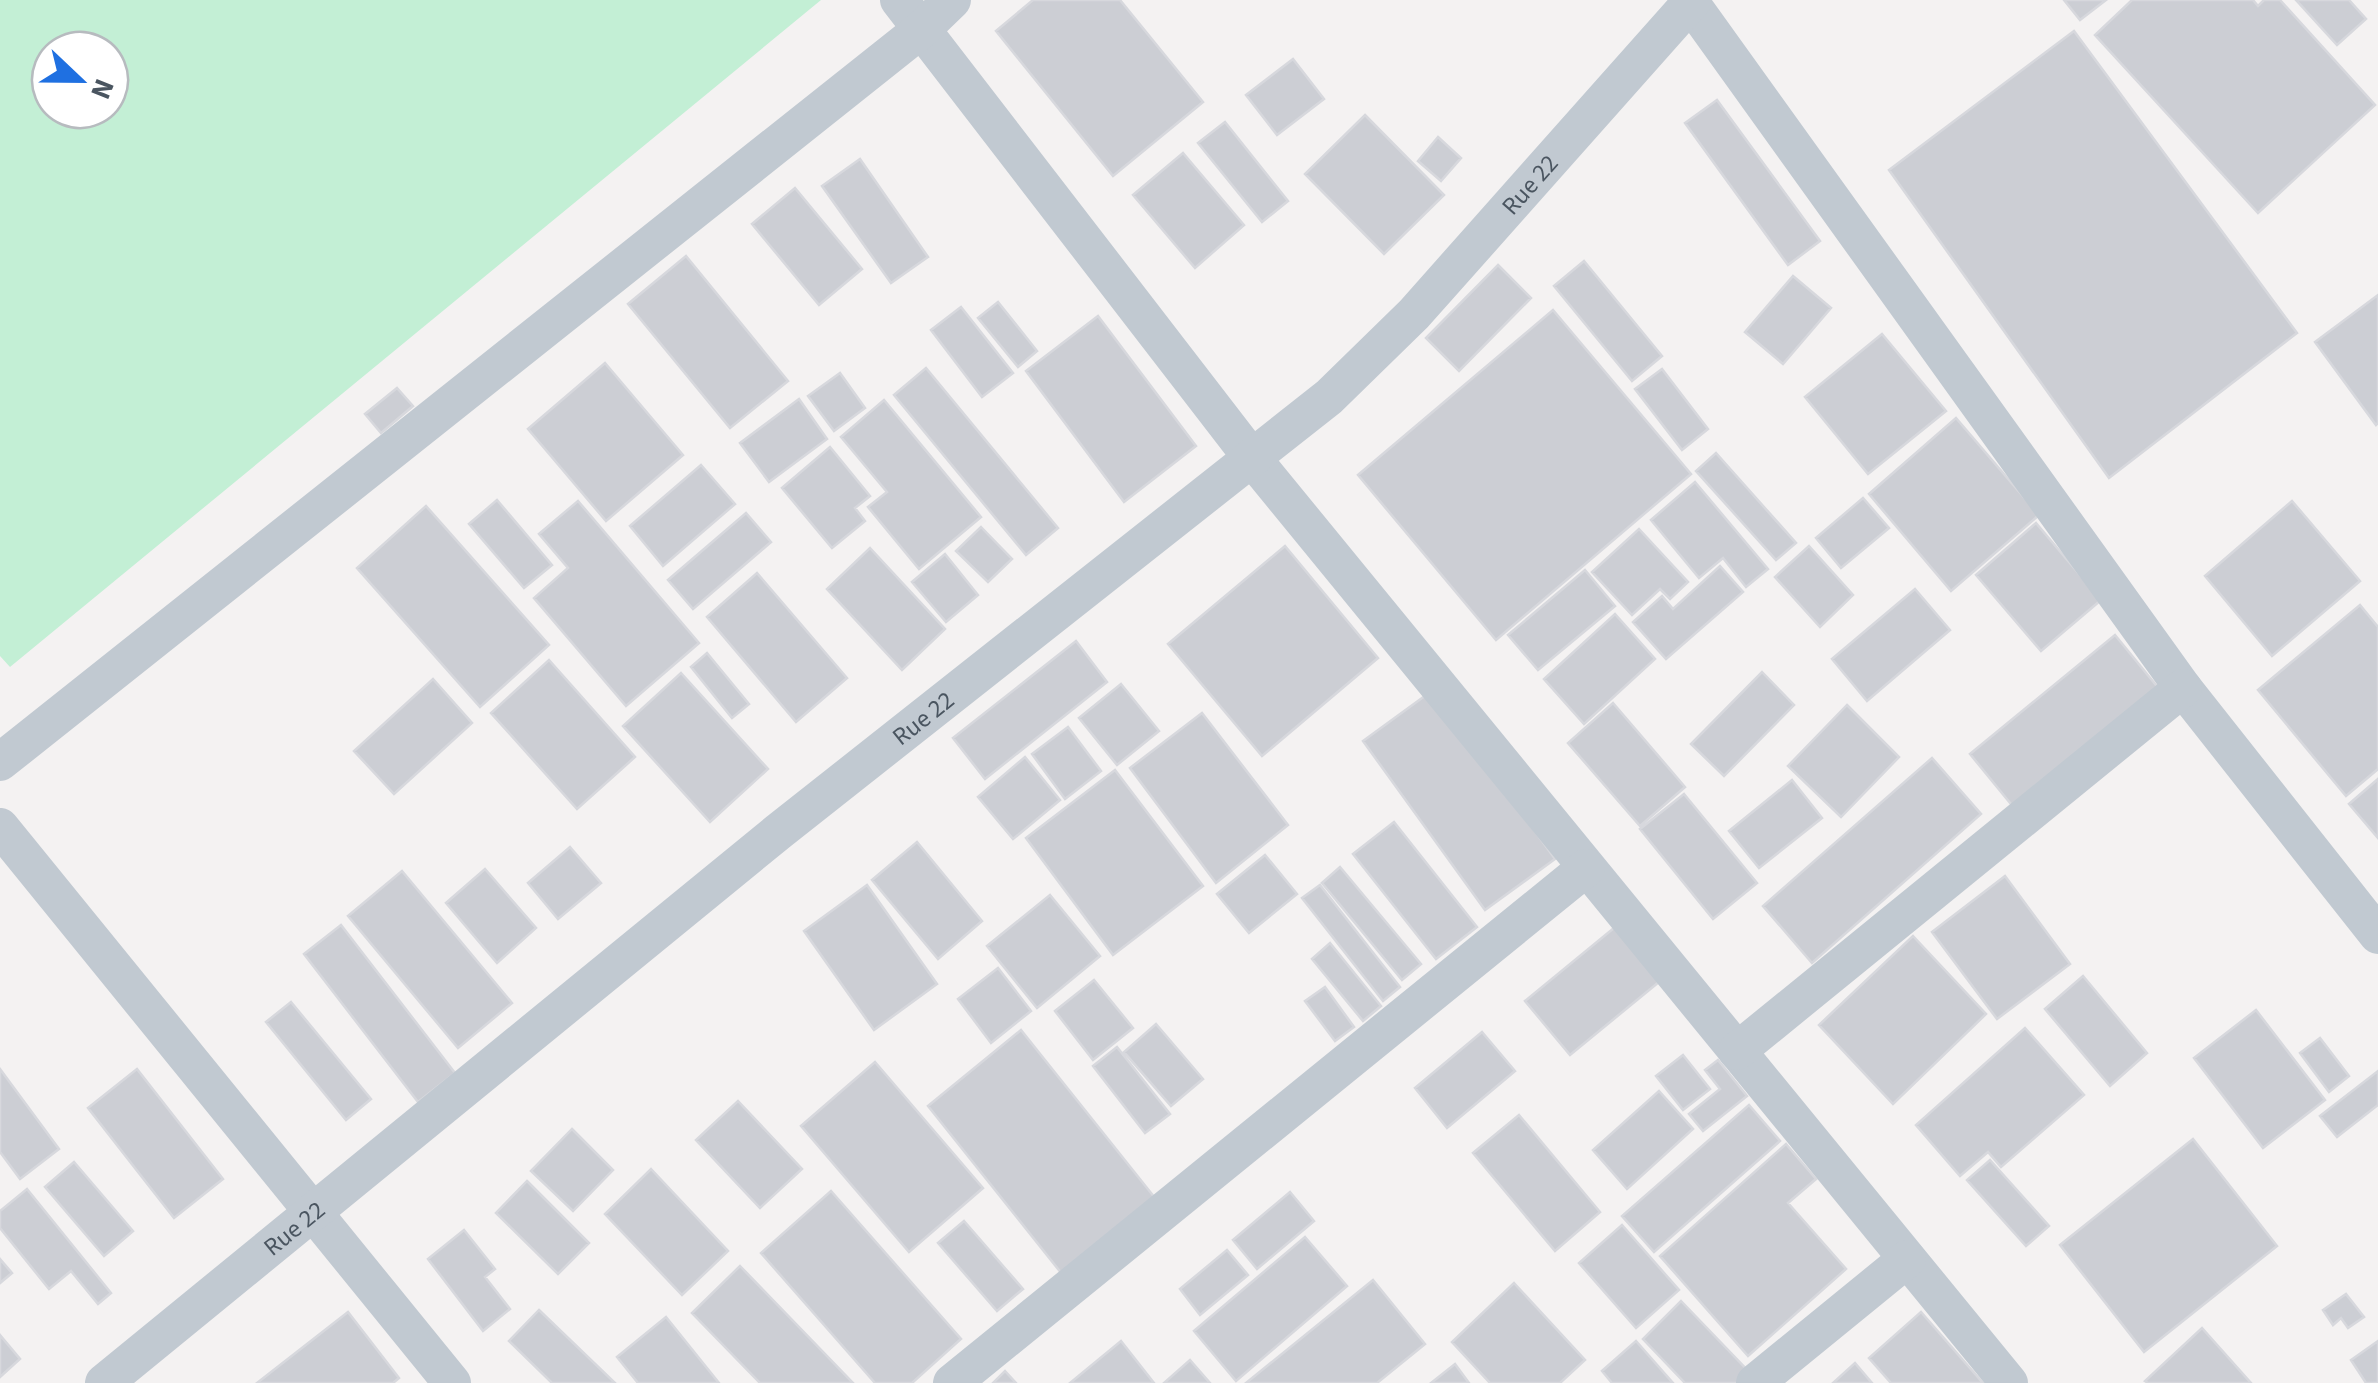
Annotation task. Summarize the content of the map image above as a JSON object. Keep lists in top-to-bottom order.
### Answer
{
  "streets": {
    "street": ["Rue 22"]
  },
  "north": "right"
}
